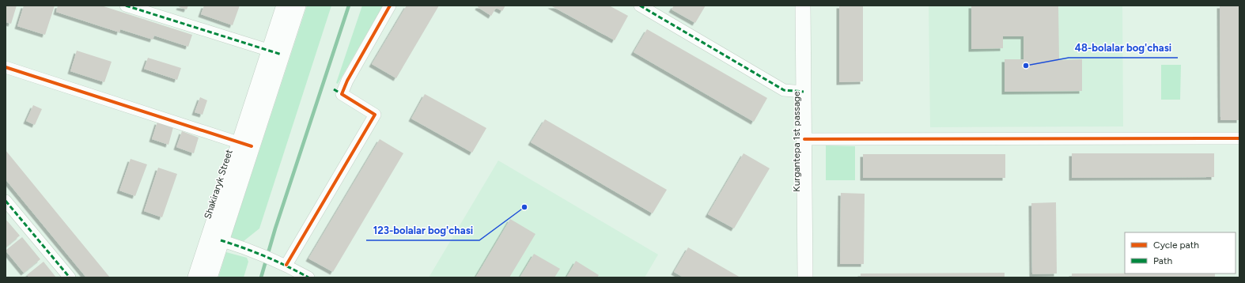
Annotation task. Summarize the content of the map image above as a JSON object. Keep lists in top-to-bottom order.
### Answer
{
  "streets": {
    "main road": ["Shakiraryk Street"],
    "street": ["Kurgantepa 1st passage"]
  },
  "places": ["48-bolalar bog'chasi", "123-bolalar bog'chasi"],
  "legend": ["Cycle path", "Path"]
}
